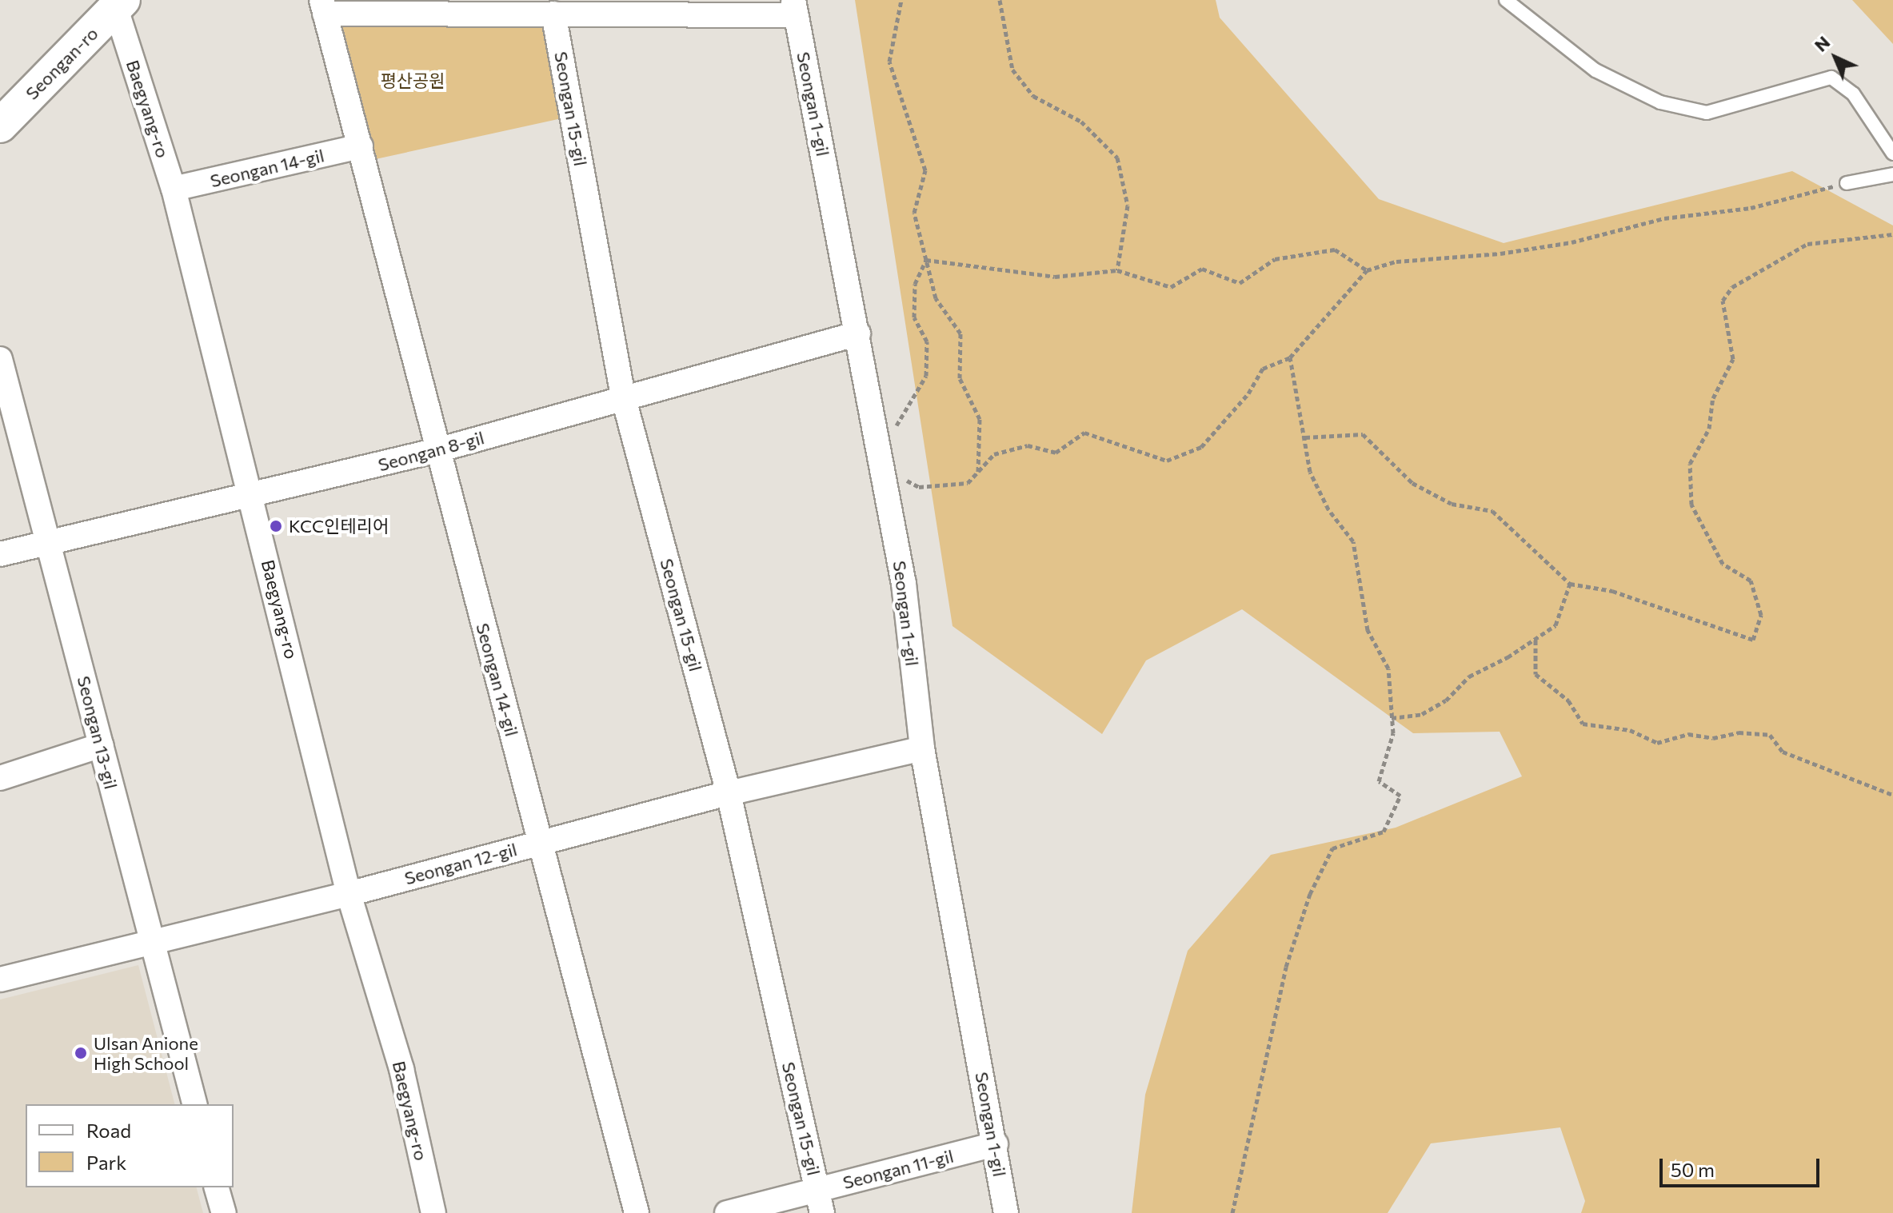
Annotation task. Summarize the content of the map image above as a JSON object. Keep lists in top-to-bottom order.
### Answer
{
  "streets": {
    "street": [
      "Seongan-ro",
      "Seongan 1-gil",
      "Baegyang-ro",
      "Seongan 15-gil",
      "Seongan 14-gil",
      "Seongan 8-gil",
      "Seongan 13-gil",
      "Seongan 12-gil",
      "Seongan 11-gil"
    ]
  },
  "crossings": [
    ["Seongan-ro", "Baegyang-ro"],
    ["Seongan 1-gil", "Seongan 15-gil"],
    ["Seongan 1-gil", "Seongan 14-gil"],
    ["Seongan 1-gil", "Seongan 8-gil"],
    ["Seongan 1-gil", "Seongan 12-gil"],
    ["Seongan 1-gil", "Seongan 11-gil"],
    ["Baegyang-ro", "Seongan 14-gil"],
    ["Baegyang-ro", "Seongan 8-gil"],
    ["Baegyang-ro", "Seongan 12-gil"],
    ["Seongan 15-gil", "Seongan 8-gil"],
    ["Seongan 15-gil", "Seongan 12-gil"],
    ["Seongan 15-gil", "Seongan 11-gil"],
    ["Seongan 14-gil", "Seongan 8-gil"],
    ["Seongan 14-gil", "Seongan 12-gil"],
    ["Seongan 8-gil", "Seongan 13-gil"],
    ["Seongan 13-gil", "Seongan 12-gil"]
  ],
  "parks": ["평산공원"],
  "places": ["KCC인테리어", "Ulsan Anione High School"],
  "legend": ["Road", "Park"],
  "scale_bar": "50 m",
  "north": "top left"
}
